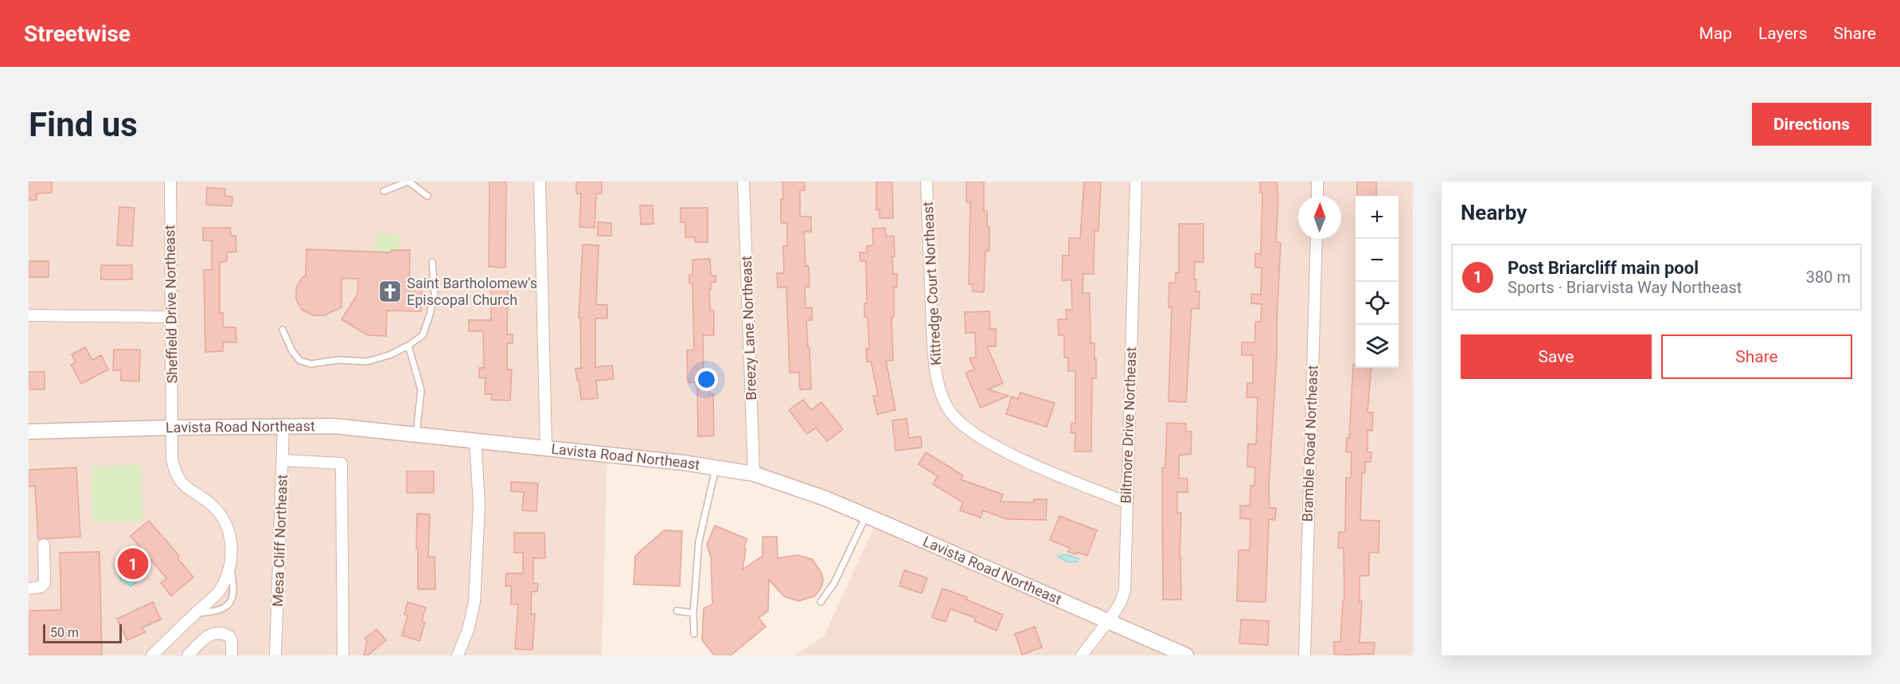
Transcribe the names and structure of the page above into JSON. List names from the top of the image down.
{
  "streets": {
    "main road": ["Lavista Road Northeast"],
    "street": [
      "Kittredge Court Northeast",
      "Sheffield Drive Northeast",
      "Breezy Lane Northeast",
      "Biltmore Drive Northeast",
      "Bramble Road Northeast",
      "Mesa Cliff Northeast"
    ]
  },
  "crossings": [
    ["Kittredge Court Northeast", "Biltmore Drive Northeast"],
    ["Sheffield Drive Northeast", "Lavista Road Northeast"],
    ["Breezy Lane Northeast", "Lavista Road Northeast"],
    ["Biltmore Drive Northeast", "Lavista Road Northeast"],
    ["Lavista Road Northeast", "Mesa Cliff Northeast"]
  ],
  "places": {
    "church": ["Saint Bartholomew's Episcopal Church"]
  },
  "scale_bar": "50 m",
  "north": "top",
  "page": {
    "header": "Streetwise",
    "nav": ["Map", "Layers", "Share"],
    "buttons": [
      "Directions",
      ["Save", "Share"]
    ],
    "title": "Find us",
    "heading": "Nearby",
    "map_buttons": ["+", "−"],
    "list": [
      {
        "mark": "1",
        "name": "Post Briarcliff main pool",
        "note": "Sports · Briarvista Way Northeast",
        "value": "380 m"
      }
    ],
    "pins": "1",
    "scale": "50 m"
  }
}
